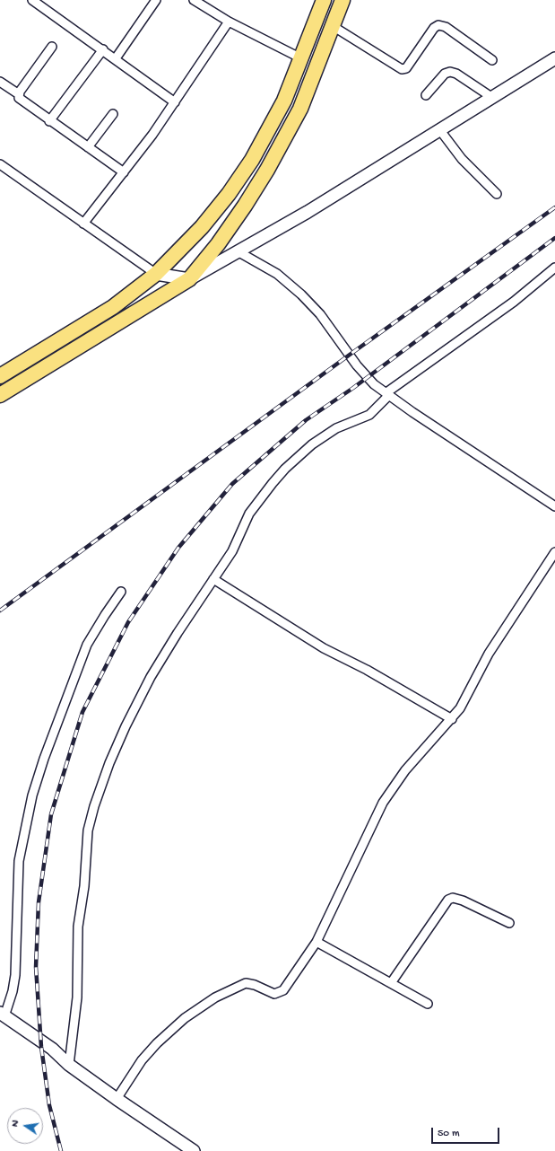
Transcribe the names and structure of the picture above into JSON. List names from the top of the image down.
{
  "scale_bar": "50 m",
  "north": "left"
}
